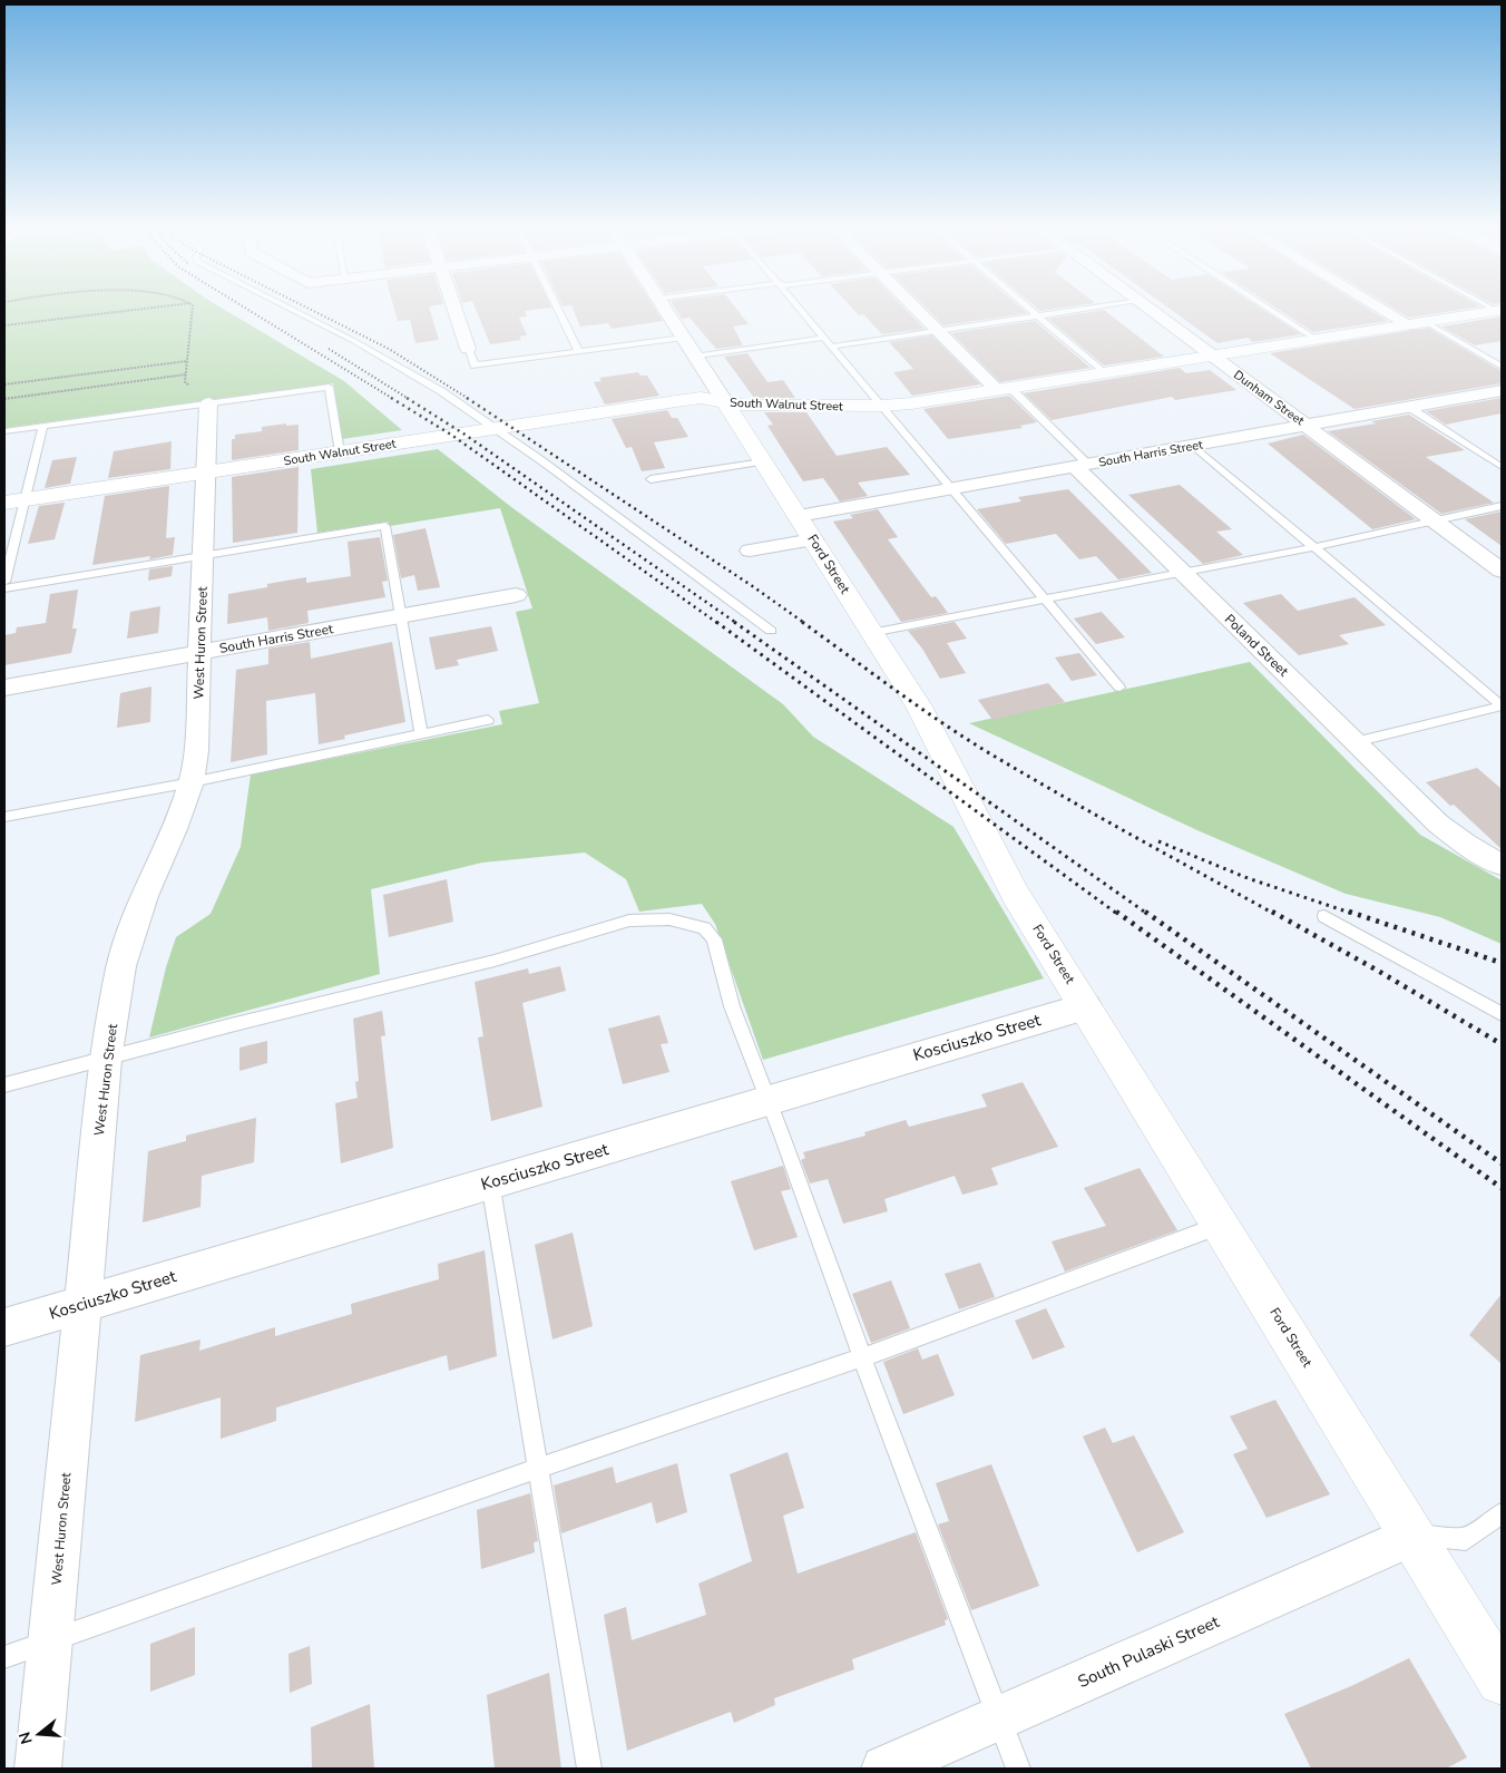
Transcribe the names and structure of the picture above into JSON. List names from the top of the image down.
{
  "streets": {
    "street": [
      "Dunham Street",
      "South Walnut Street",
      "South Harris Street",
      "Ford Street",
      "West Huron Street",
      "Poland Street",
      "Kosciuszko Street",
      "South Pulaski Street"
    ]
  },
  "crossings": [
    ["Dunham Street", "South Walnut Street"],
    ["Dunham Street", "South Harris Street"],
    ["South Walnut Street", "Ford Street"],
    ["South Walnut Street", "West Huron Street"],
    ["South Harris Street", "Ford Street"],
    ["South Harris Street", "West Huron Street"],
    ["South Harris Street", "Poland Street"],
    ["Ford Street", "Kosciuszko Street"],
    ["Ford Street", "South Pulaski Street"],
    ["West Huron Street", "Kosciuszko Street"]
  ],
  "north": "left"
}
